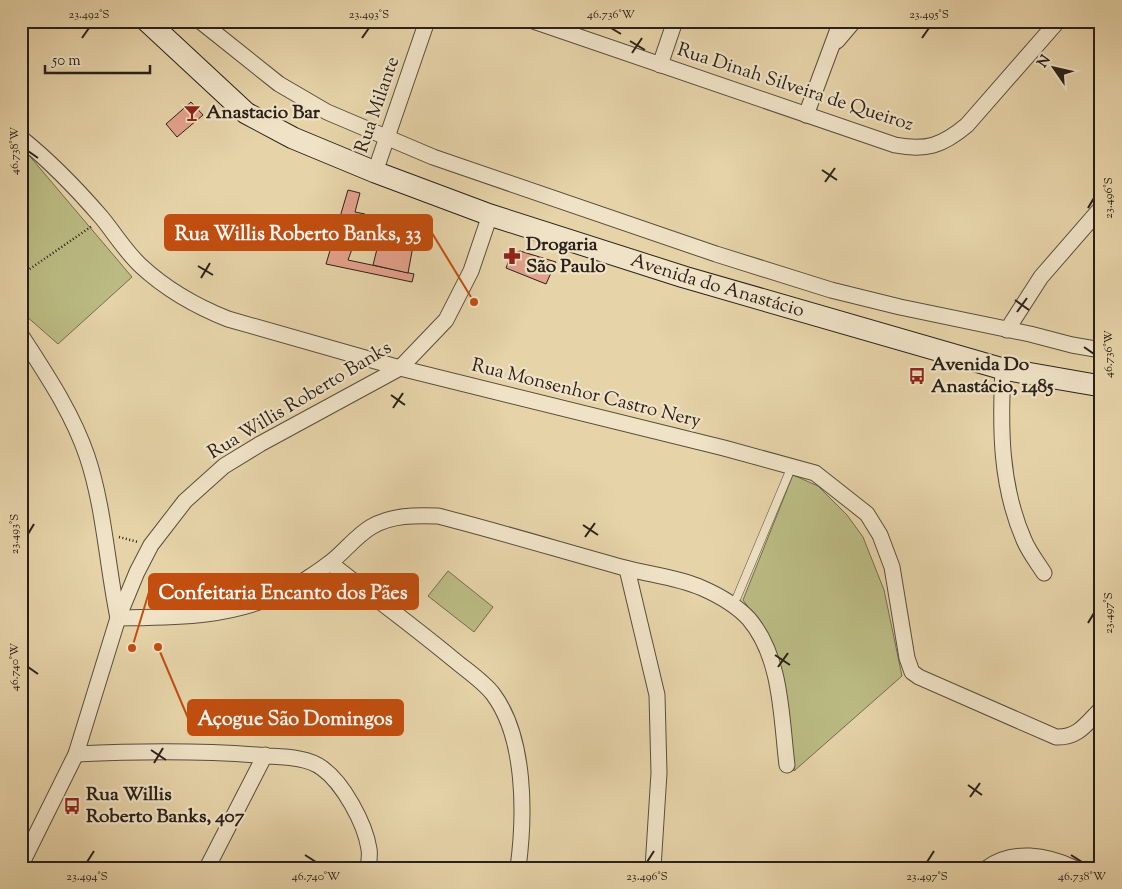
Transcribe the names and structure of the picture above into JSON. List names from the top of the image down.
{
  "streets": {
    "main road": ["Avenida do Anastácio"],
    "street": [
      "Rua Dinah Silveira de Queiroz",
      "Rua Milante",
      "Rua Monsenhor Castro Nery",
      "Rua Willis Roberto Banks"
    ]
  },
  "crossings": [
    ["Rua Milante", "Avenida do Anastácio"],
    ["Avenida do Anastácio", "Rua Willis Roberto Banks"],
    ["Rua Monsenhor Castro Nery", "Rua Willis Roberto Banks"]
  ],
  "places": {
    "bar": ["Anastacio Bar"],
    "pharmacy": ["Drogaria São Paulo"],
    "other": ["Rua Willis Roberto Banks, 33", "Açogue São Domingos", "Confeitaria Encanto dos Pães"],
    "bus stop": ["Avenida Do Anastácio, 1485", "Rua Willis Roberto Banks, 407"]
  },
  "scale_bar": "50 m",
  "north": "top left",
  "coordinates": [
    "23.492°S",
    "23.493°S",
    "46.736°W",
    "23.495°S",
    "46.738°W",
    "23.496°S",
    "23.497°S",
    "46.740°W",
    "23.494°S"
  ]
}
